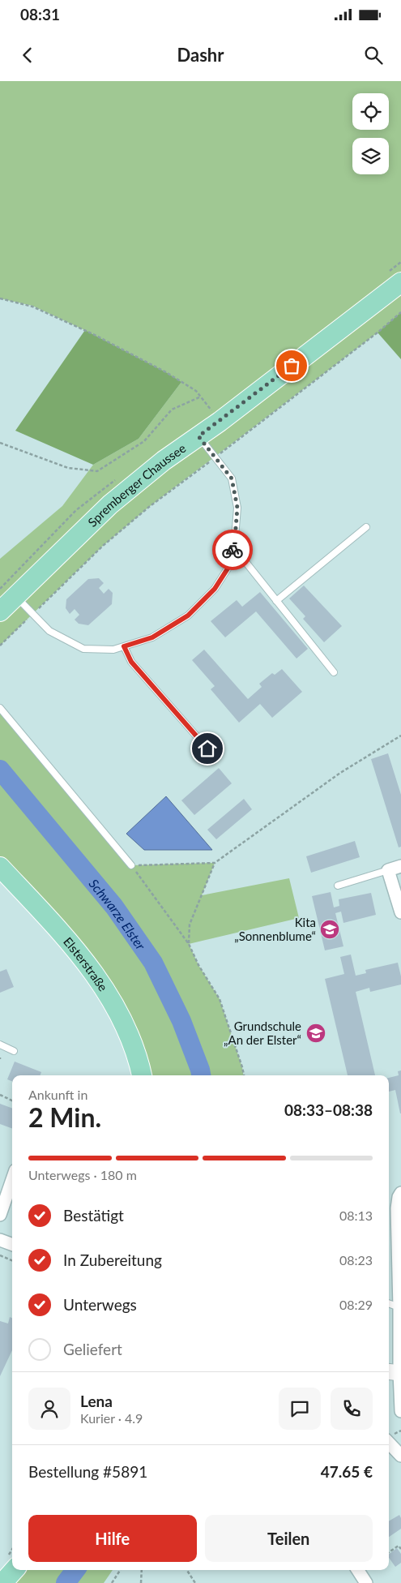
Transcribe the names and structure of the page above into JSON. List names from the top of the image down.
{
  "streets": {
    "main road": ["Spremberger Chaussee", "Elsterstraße"]
  },
  "water": ["Schwarze Elster"],
  "places": {
    "school or university": ["Kita „Sonnenblume“", "Grundschule „An der Elster“"]
  },
  "page": {
    "status": "08:31",
    "header": "Dashr",
    "heading": ["2 Min.", "Ankunft in", "08:33–08:38"],
    "panel": [
      "Lena",
      "Kurier · 4.9",
      "Bestellung #5891",
      "47.65 €"
    ],
    "bar": "Unterwegs · 180 m",
    "list": [
      ["Bestätigt", "08:13"],
      ["In Zubereitung", "08:23"],
      ["Unterwegs", "08:29"],
      "Geliefert"
    ],
    "buttons": ["Hilfe", "Teilen"]
  }
}
